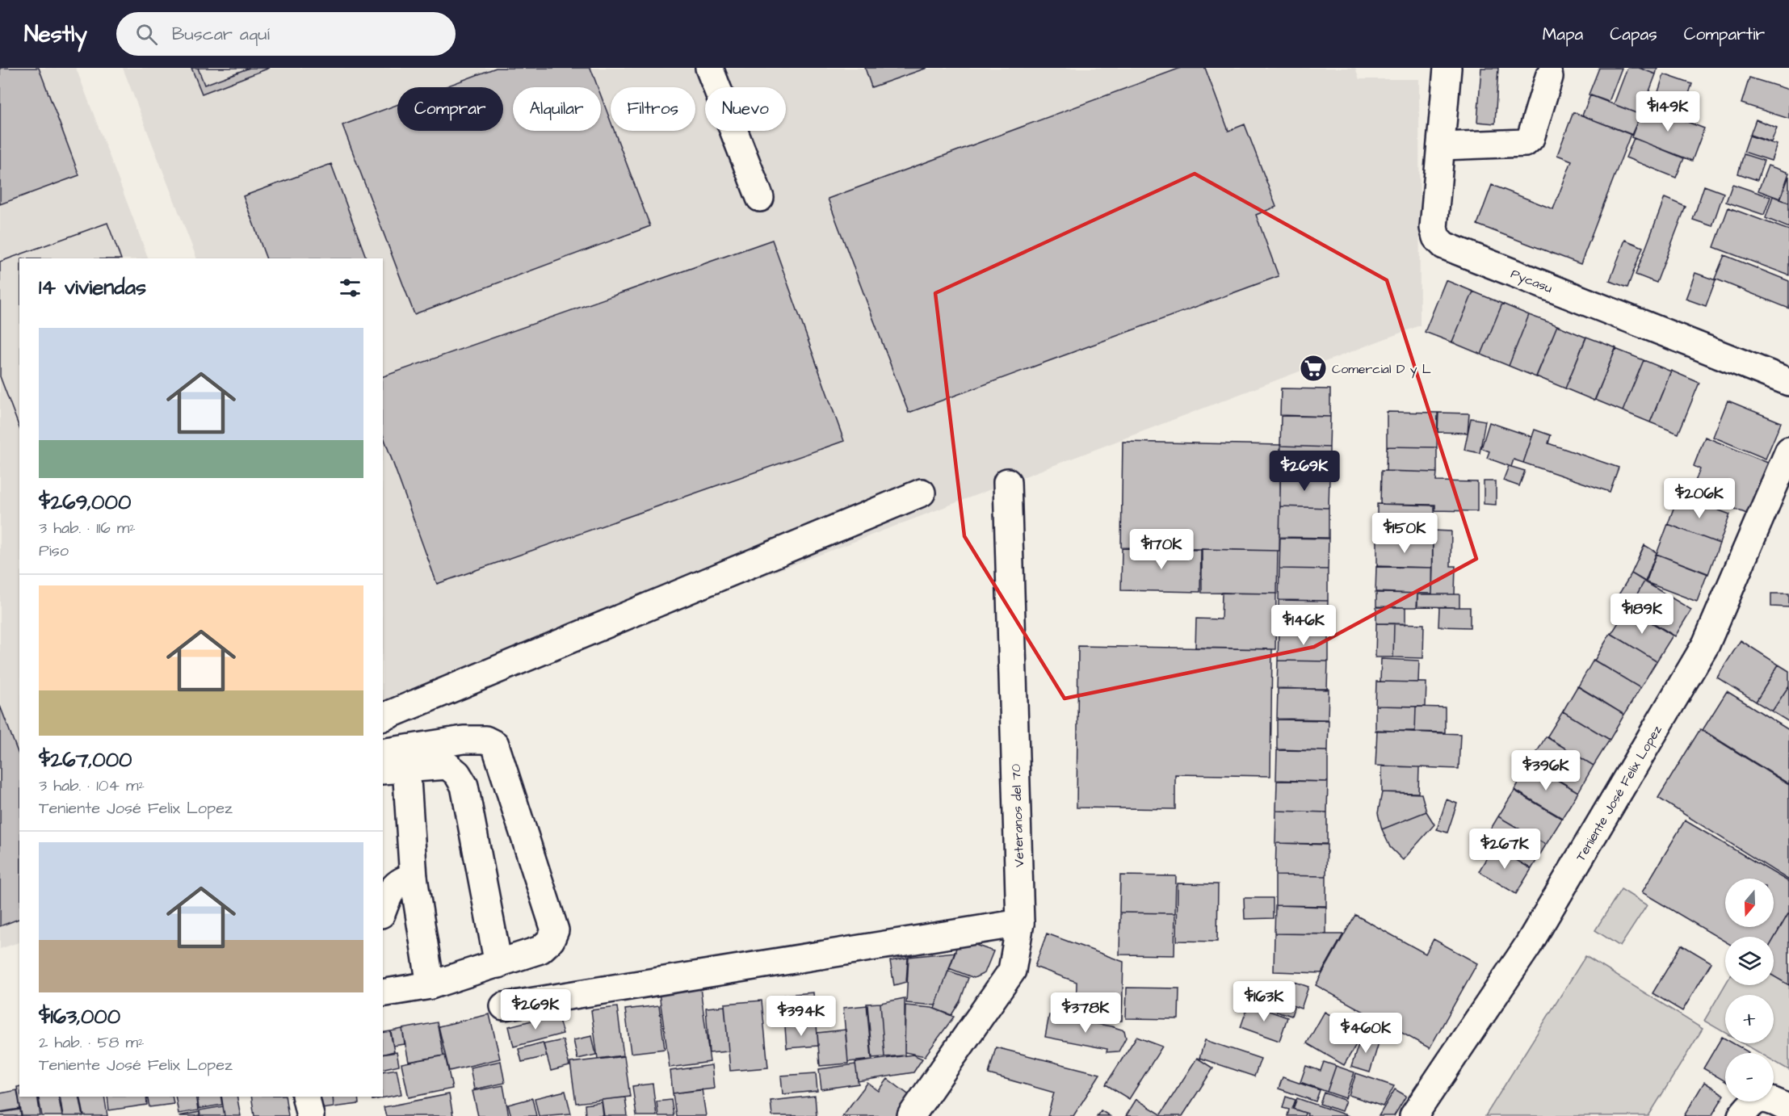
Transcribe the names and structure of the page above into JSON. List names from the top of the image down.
{
  "streets": {
    "street": ["Pycasu", "Teniente José Felix Lopez", "Veteranos del 70"]
  },
  "places": {
    "supermarket": ["Comercial D y L"]
  },
  "north": "bottom",
  "page": {
    "header": "Nestly",
    "search": "Buscar aquí",
    "nav": ["Mapa", "Capas", "Compartir"],
    "chip": [
      "Comprar",
      "Alquilar",
      "Filtros",
      "Nuevo"
    ],
    "price": [
      "$149K",
      "$269K",
      "$206K",
      "$150K",
      "$170K",
      "$189K",
      "$146K",
      "$396K",
      "$267K",
      "$163K",
      "$269K",
      "$378K",
      "$394K",
      "$460K"
    ],
    "heading": "14 viviendas",
    "list": [
      {
        "name": "$269,000",
        "note": "3 hab. · 116 m² · Piso"
      },
      {
        "name": "$267,000",
        "note": "3 hab. · 104 m² · Teniente José Felix Lopez"
      },
      {
        "name": "$163,000",
        "note": "2 hab. · 58 m² · Teniente José Felix Lopez"
      }
    ],
    "map_buttons": ["+", "−"]
  }
}
